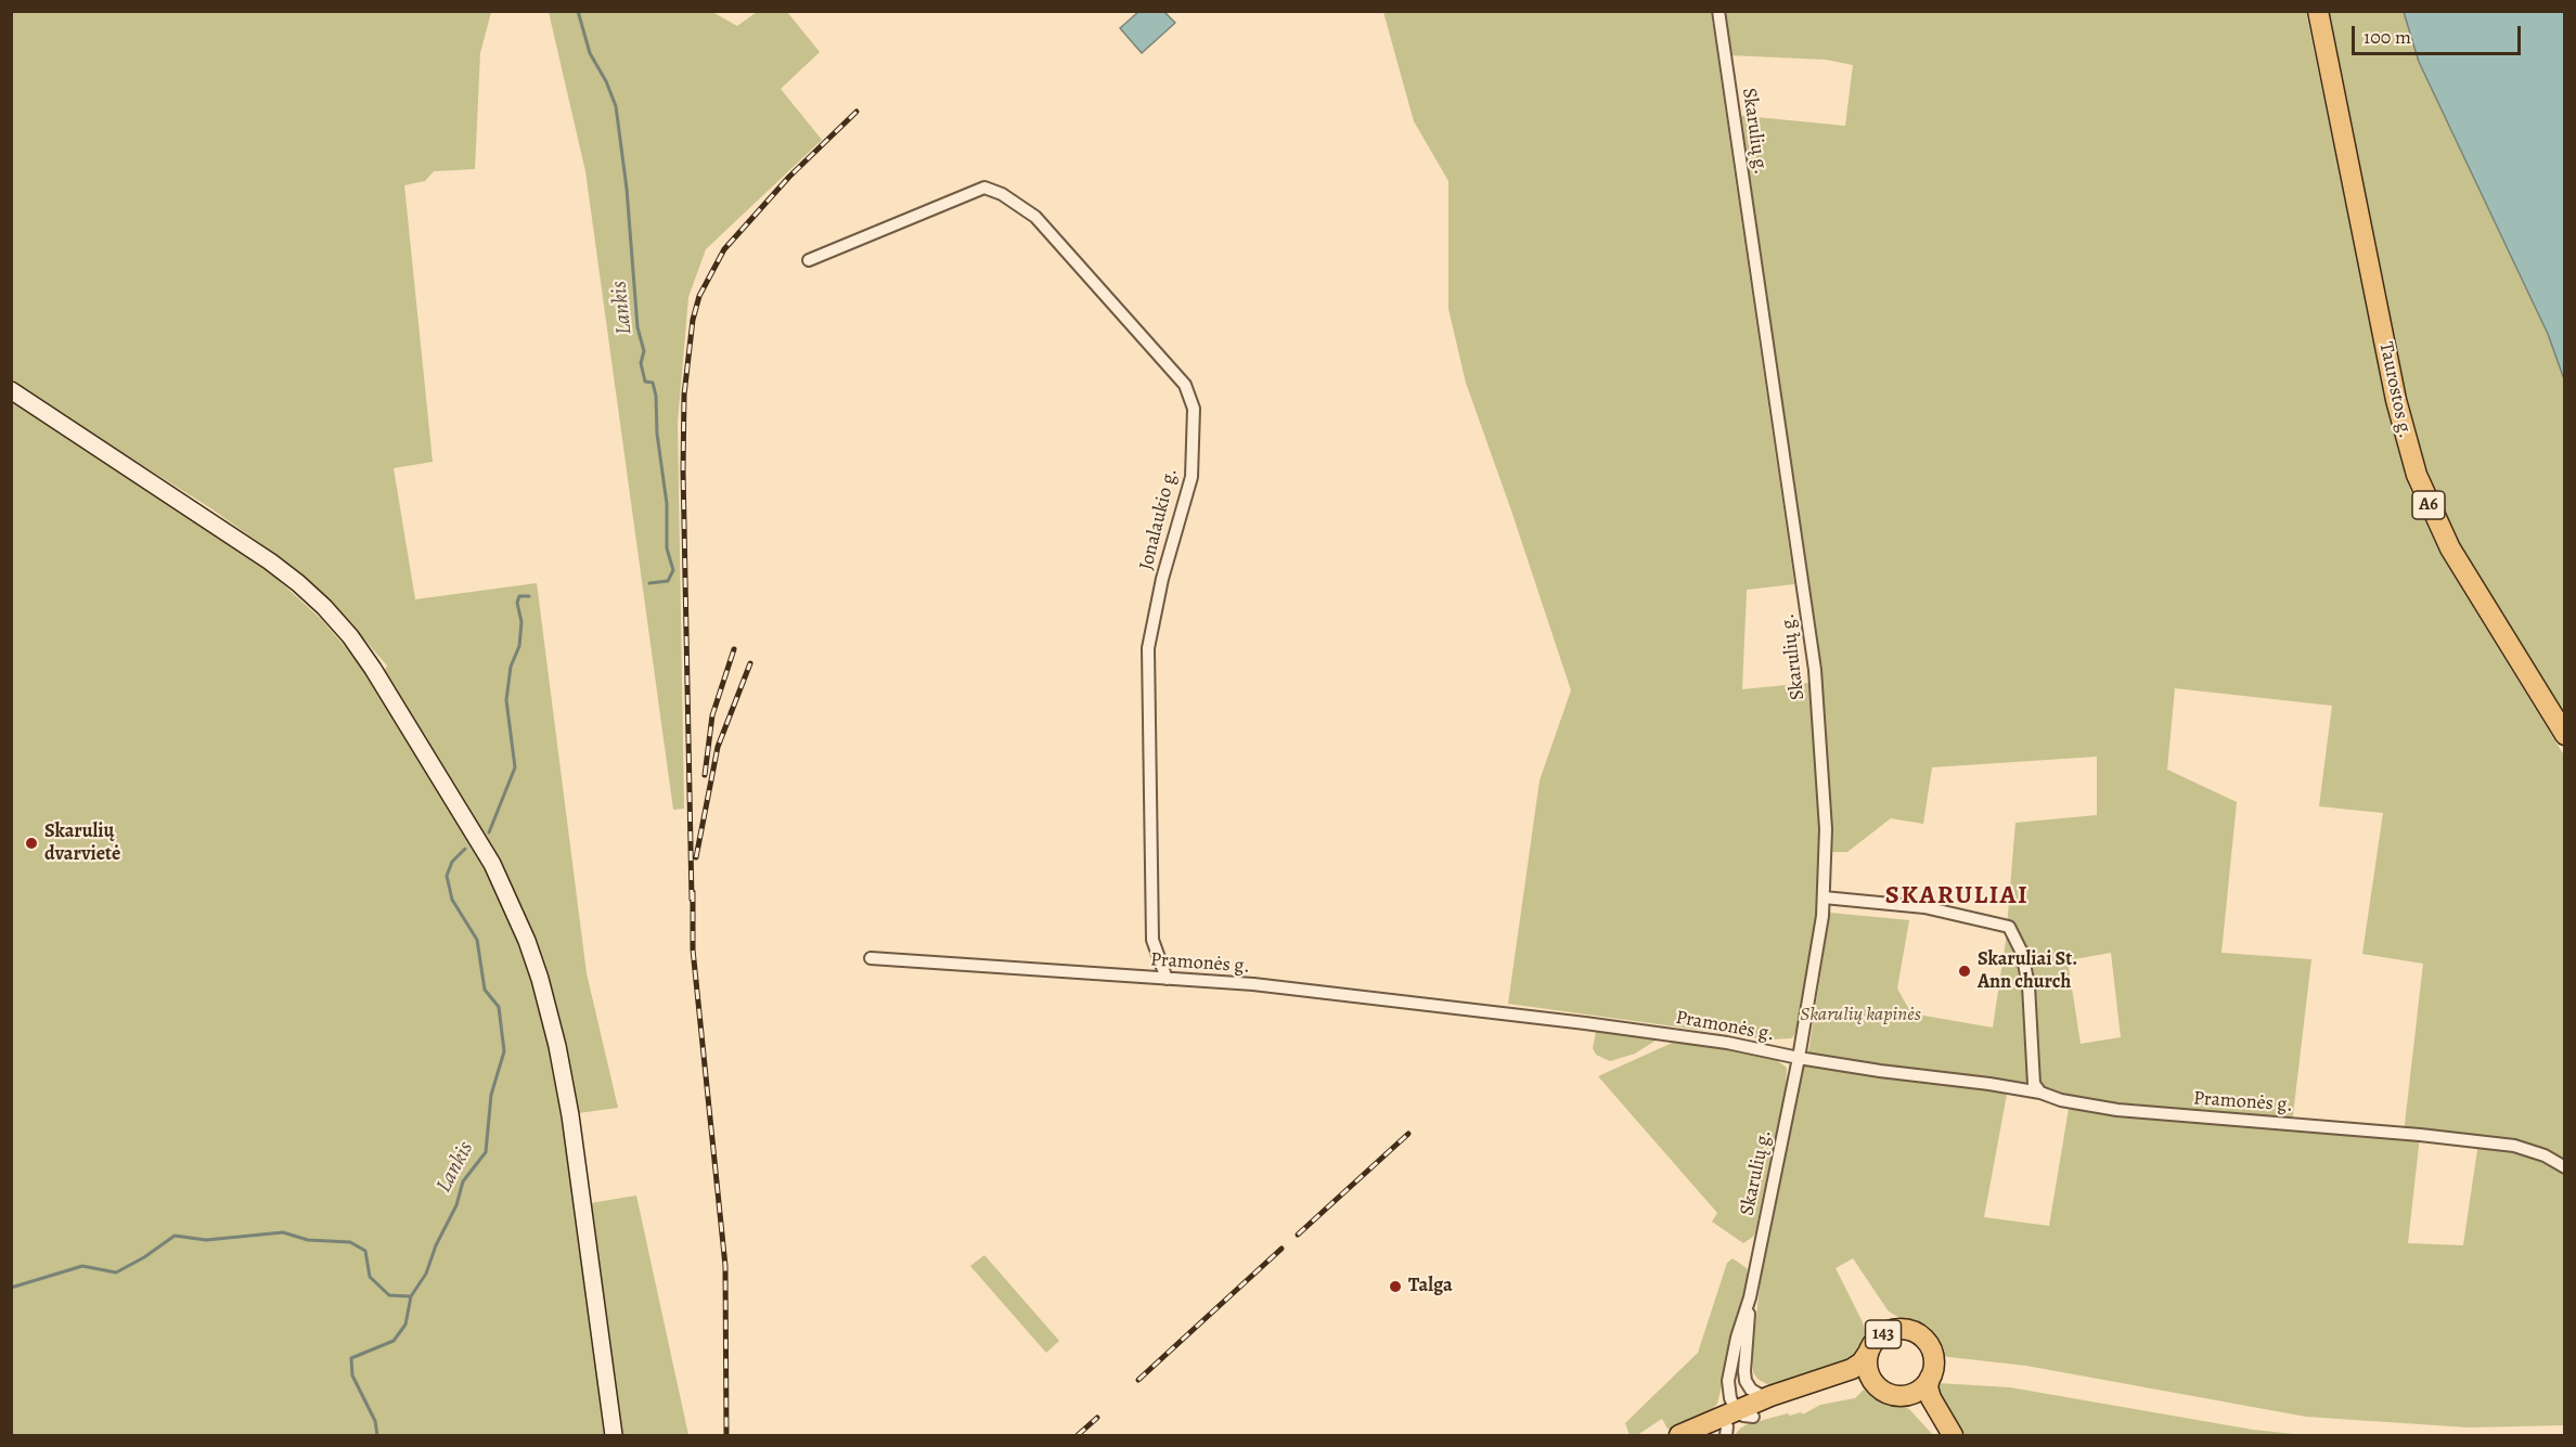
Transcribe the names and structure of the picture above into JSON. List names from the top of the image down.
{
  "streets": {
    "main road": ["Taurostos g.", "A6", "143"],
    "street": ["Skarulių g.", "Jonalaukio g.", "Pramonės g."]
  },
  "crossings": [
    ["Skarulių g.", "Pramonės g."],
    ["Skarulių g.", "143"],
    ["Jonalaukio g.", "Pramonės g."]
  ],
  "districts": ["SKARULIAI"],
  "water": ["Lankis"],
  "parks": ["Skarulių kapinės"],
  "places": ["Skarulių dvarvietė", "Skaruliai St. Ann church", "Talga"],
  "scale_bar": "100 m"
}
